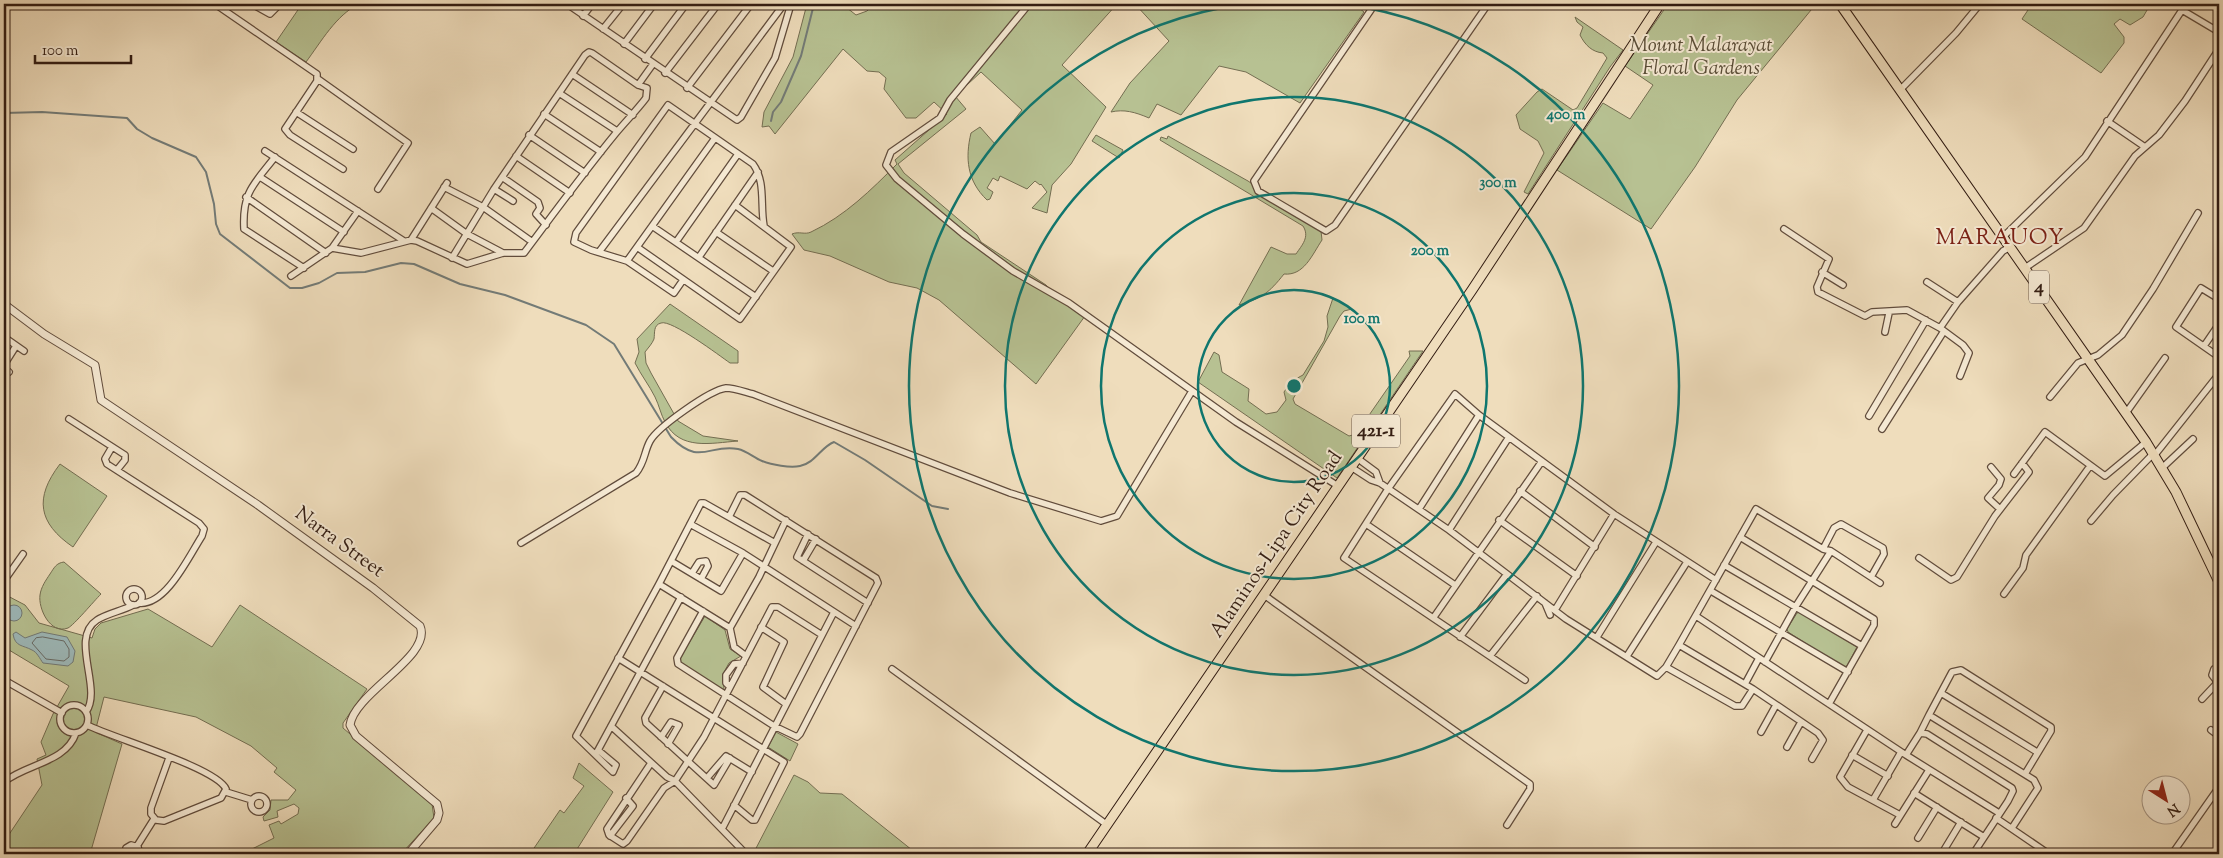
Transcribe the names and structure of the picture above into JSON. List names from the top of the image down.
{
  "streets": {
    "main road": ["4", "421-1", "Alaminos-Lipa City Road"],
    "street": ["Narra Street"]
  },
  "districts": ["MARAUOY"],
  "parks": ["Mount Malarayat Floral Gardens"],
  "scale_bar": "100 m",
  "north": "bottom right",
  "rings": [
    "400 m",
    "300 m",
    "200 m",
    "100 m"
  ]
}
